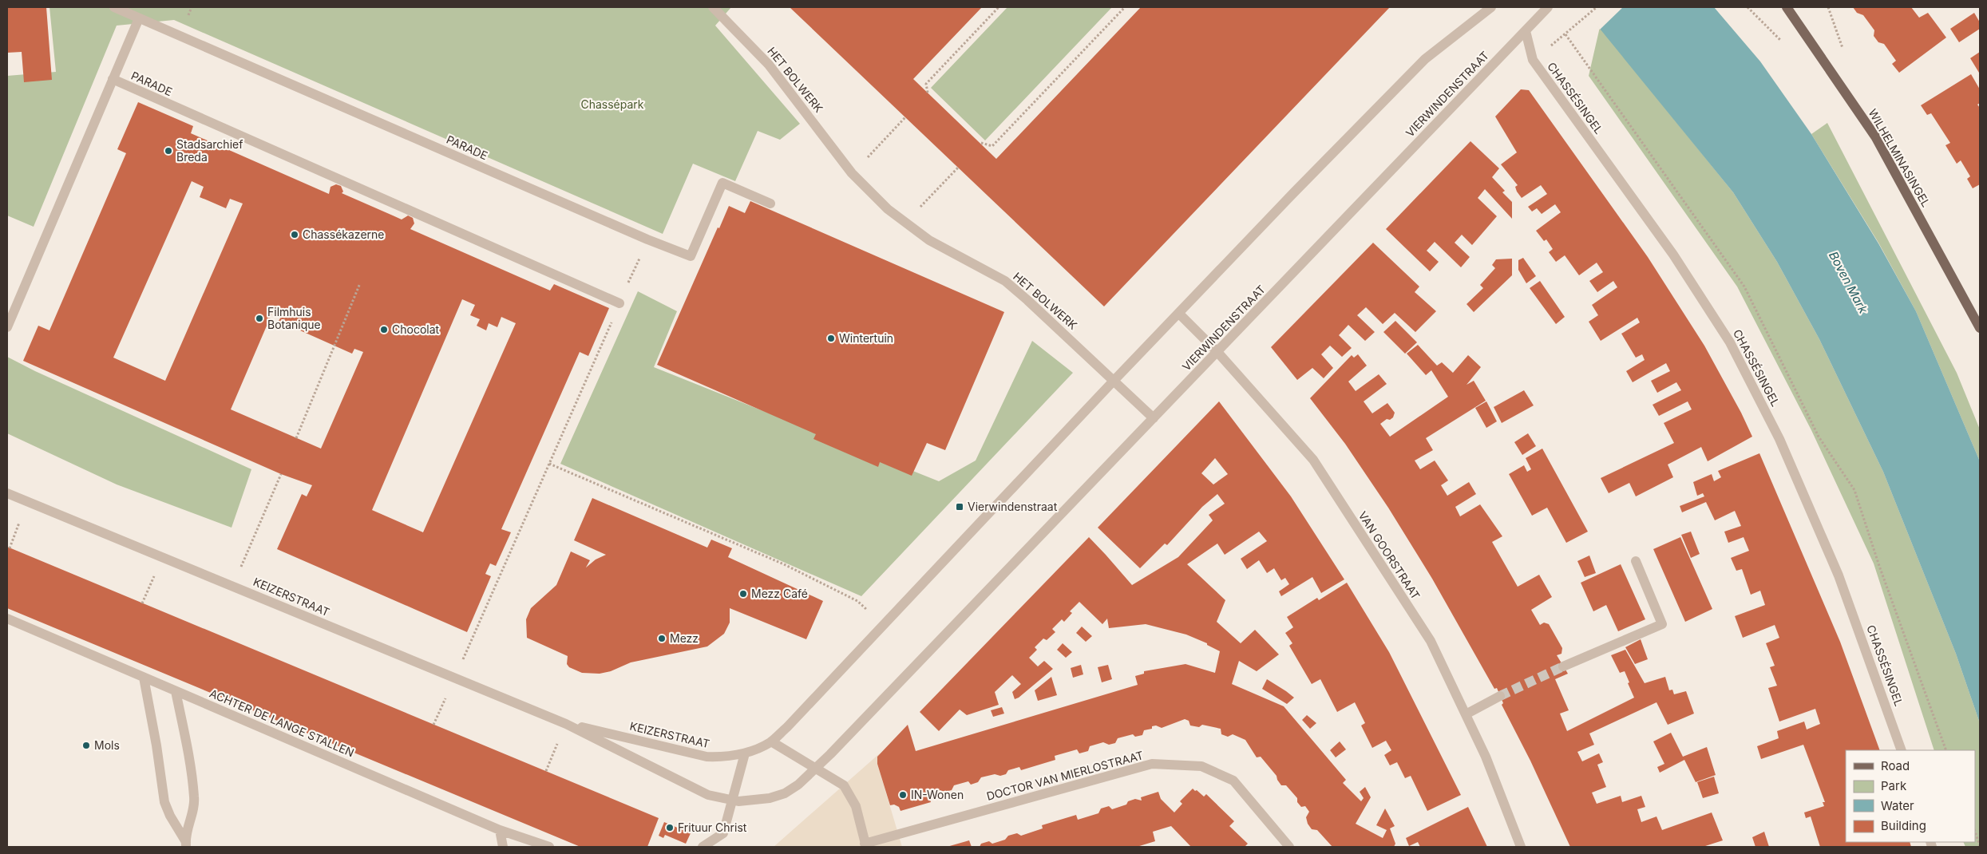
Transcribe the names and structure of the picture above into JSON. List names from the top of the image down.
{
  "streets": {
    "main road": ["WILHELMINASINGEL"],
    "street": [
      "HET BOLWERK",
      "PARADE",
      "VIERWINDENSTRAAT",
      "CHASSÉSINGEL",
      "VAN GOORSTRAAT",
      "KEIZERSTRAAT",
      "ACHTER DE LANGE STALLEN",
      "DOCTOR VAN MIERLOSTRAAT"
    ]
  },
  "crossings": [
    ["HET BOLWERK", "VIERWINDENSTRAAT"],
    ["VIERWINDENSTRAAT", "CHASSÉSINGEL"],
    ["VIERWINDENSTRAAT", "VAN GOORSTRAAT"],
    ["VIERWINDENSTRAAT", "KEIZERSTRAAT"]
  ],
  "water": ["Boven Mark"],
  "parks": ["Chassépark"],
  "places": {
    "other": [
      "Stadsarchief Breda",
      "Chassékazerne",
      "Filmhuis Botanique",
      "Chocolat",
      "Wintertuin",
      "Mezz Café",
      "Mezz",
      "Mols",
      "IN-Wonen",
      "Frituur Christ"
    ],
    "transit": ["Vierwindenstraat"]
  },
  "legend": [
    "Road",
    "Park",
    "Water",
    "Building"
  ]
}
